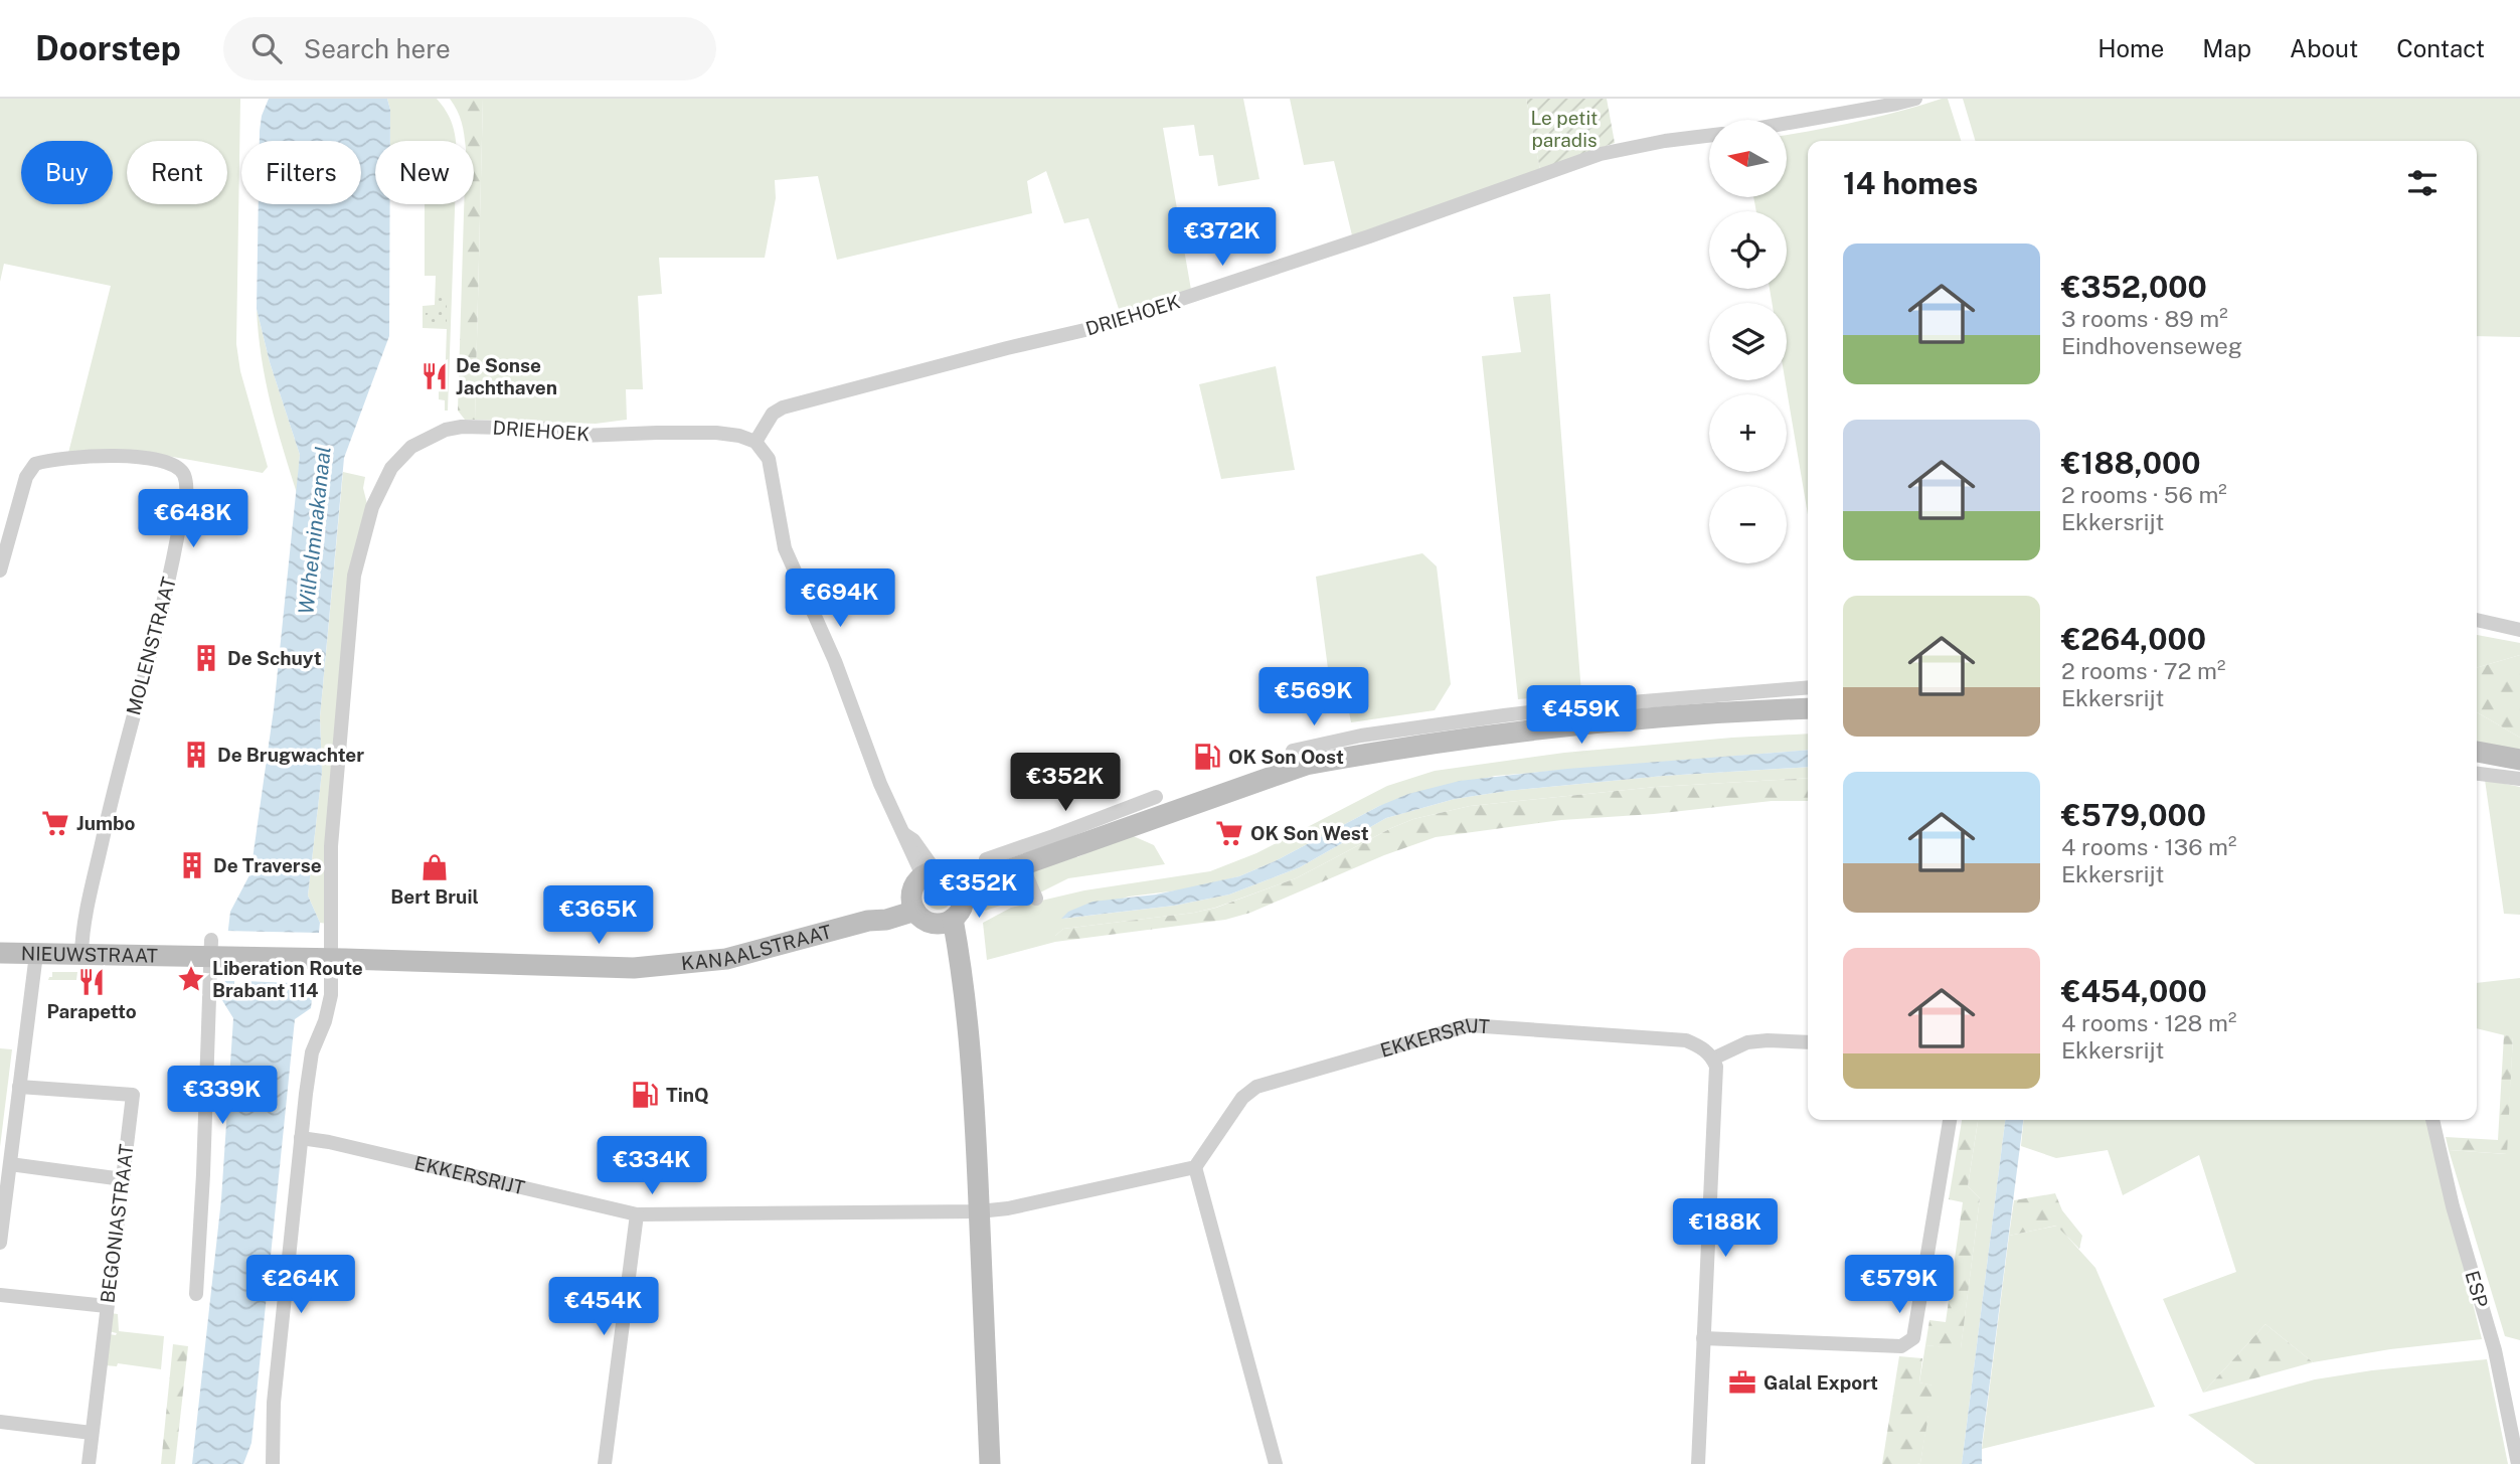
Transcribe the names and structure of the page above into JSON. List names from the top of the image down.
{
  "streets": {
    "main road": ["KANAALSTRAAT", "NIEUWSTRAAT"],
    "street": [
      "DRIEHOEK",
      "MOLENSTRAAT",
      "EKKERSRIJT",
      "BEGONIASTRAAT",
      "ESP"
    ]
  },
  "crossings": [
    ["DRIEHOEK", "KANAALSTRAAT"],
    ["MOLENSTRAAT", "NIEUWSTRAAT"],
    ["KANAALSTRAAT", "NIEUWSTRAAT"]
  ],
  "water": ["Wilhelminakanaal"],
  "parks": ["Le petit paradis"],
  "places": {
    "restaurant": ["De Sonse Jachthaven", "Parapetto"],
    "building": ["De Schuyt", "De Brugwachter", "De Traverse"],
    "fuel station": ["OK Son Oost", "TinQ"],
    "supermarket": ["Jumbo", "OK Son West"],
    "shop": ["Bert Bruil"],
    "place": ["Liberation Route Brabant 114"],
    "office": ["Galal Export"]
  },
  "north": "left",
  "page": {
    "header": "Doorstep",
    "search": "Search here",
    "nav": [
      "Home",
      "Map",
      "About",
      "Contact"
    ],
    "map_buttons": ["+", "−"],
    "chip": [
      "Buy",
      "Rent",
      "Filters",
      "New"
    ],
    "heading": "14 homes",
    "price": [
      "€372K",
      "€648K",
      "€694K",
      "€569K",
      "€459K",
      "€352K",
      "€352K",
      "€365K",
      "€339K",
      "€334K",
      "€188K",
      "€264K",
      "€579K",
      "€454K"
    ],
    "list": [
      {
        "name": "€352,000",
        "note": "3 rooms · 89 m² · Eindhovenseweg"
      },
      {
        "name": "€188,000",
        "note": "2 rooms · 56 m² · Ekkersrijt"
      },
      {
        "name": "€264,000",
        "note": "2 rooms · 72 m² · Ekkersrijt"
      },
      {
        "name": "€579,000",
        "note": "4 rooms · 136 m² · Ekkersrijt"
      },
      {
        "name": "€454,000",
        "note": "4 rooms · 128 m² · Ekkersrijt"
      }
    ]
  }
}
